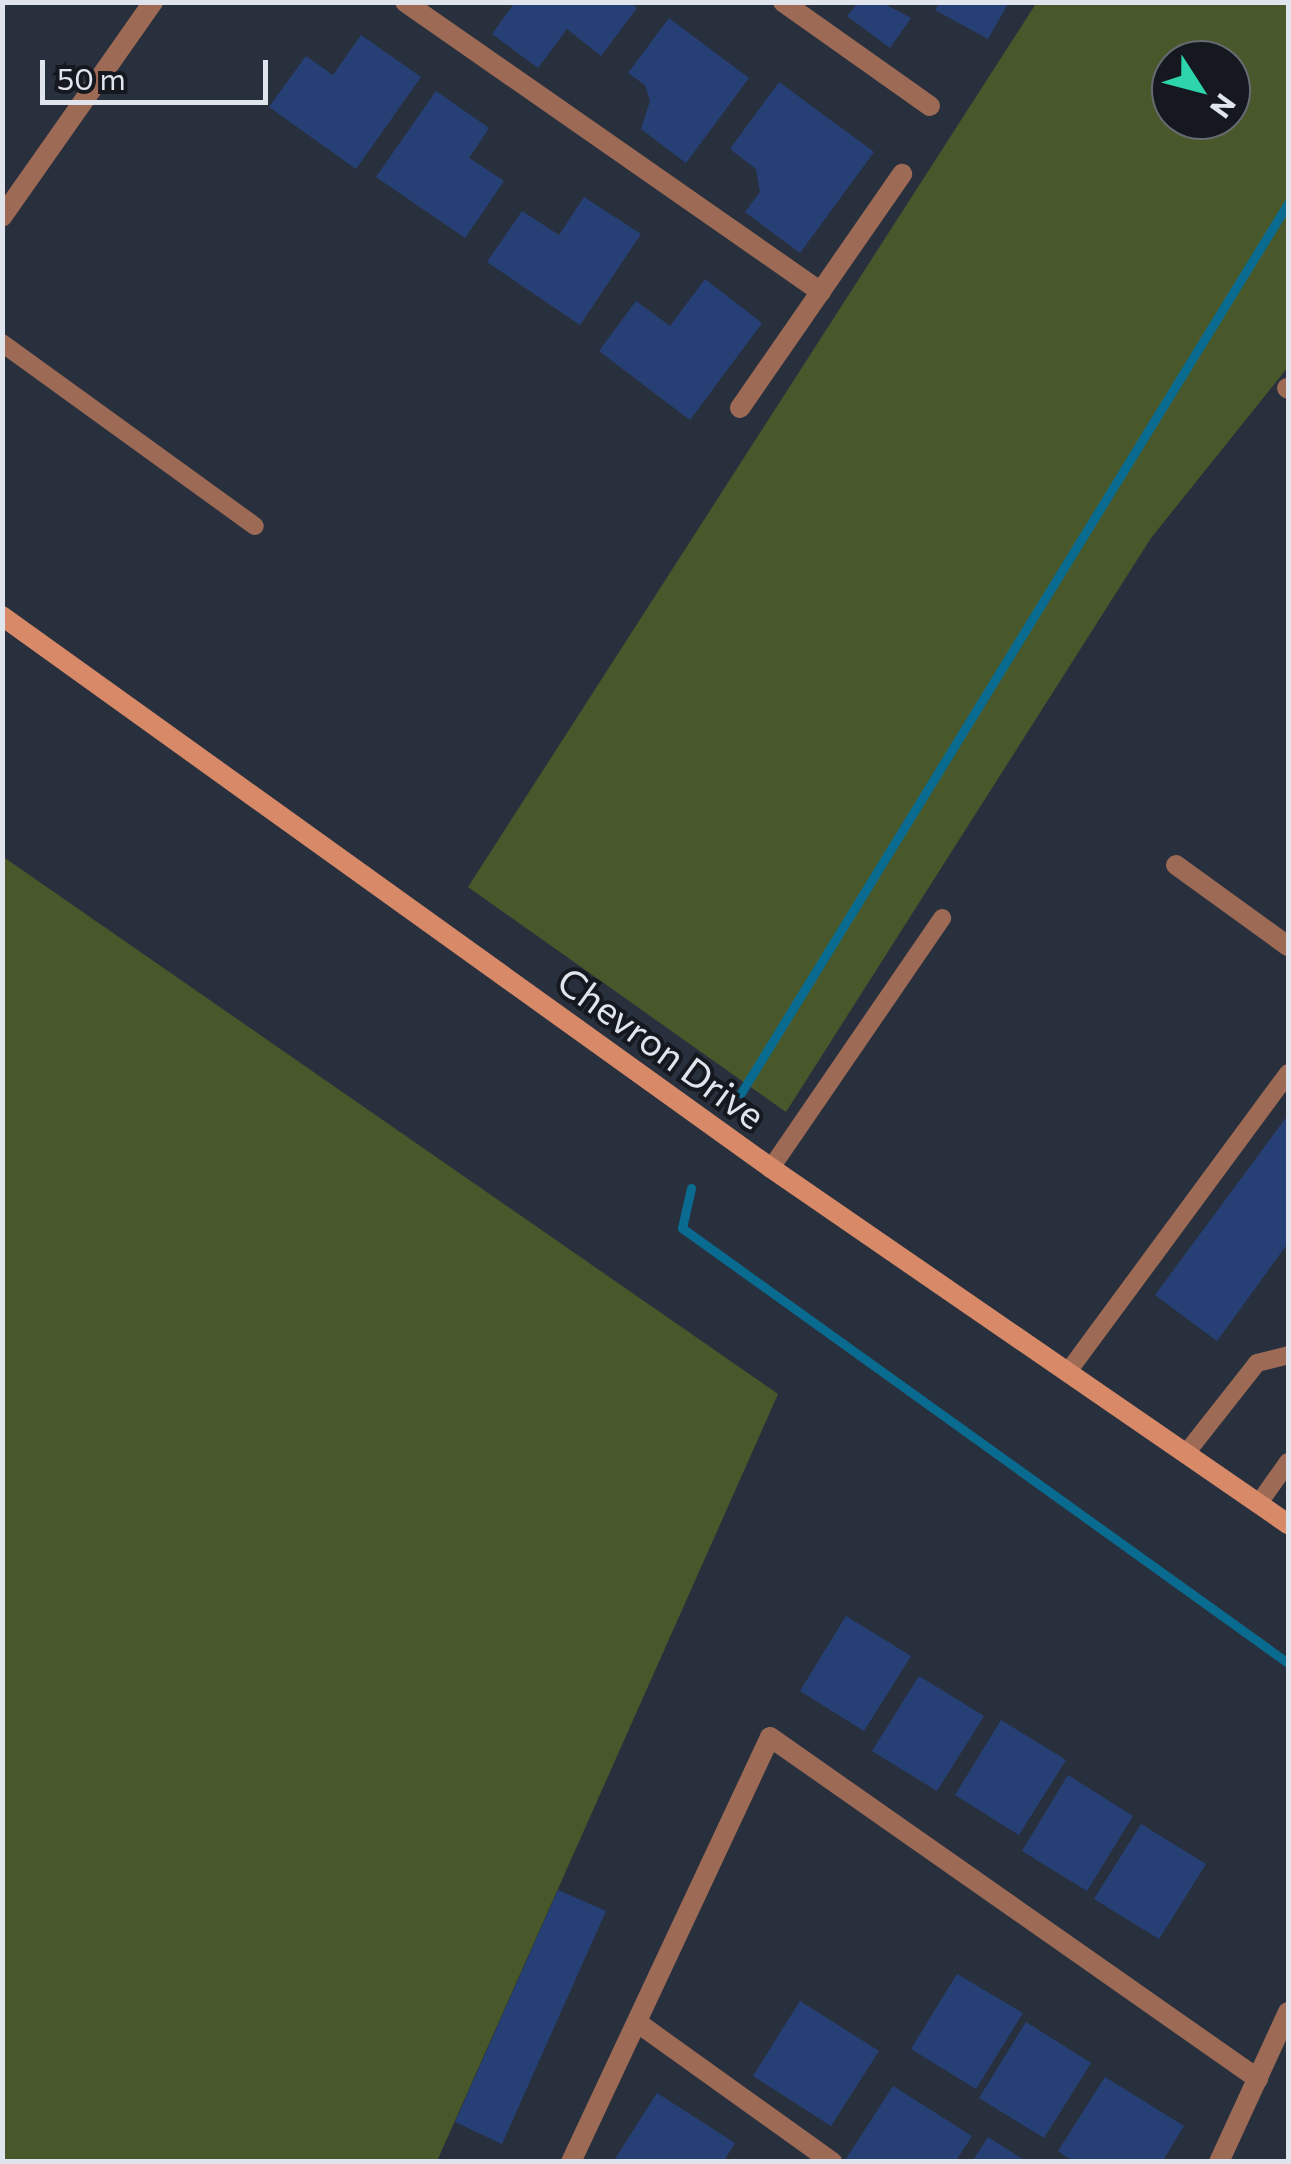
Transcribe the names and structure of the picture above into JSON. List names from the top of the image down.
{
  "streets": {
    "main road": ["Chevron Drive"]
  },
  "scale_bar": "50 m",
  "north": "bottom right"
}
